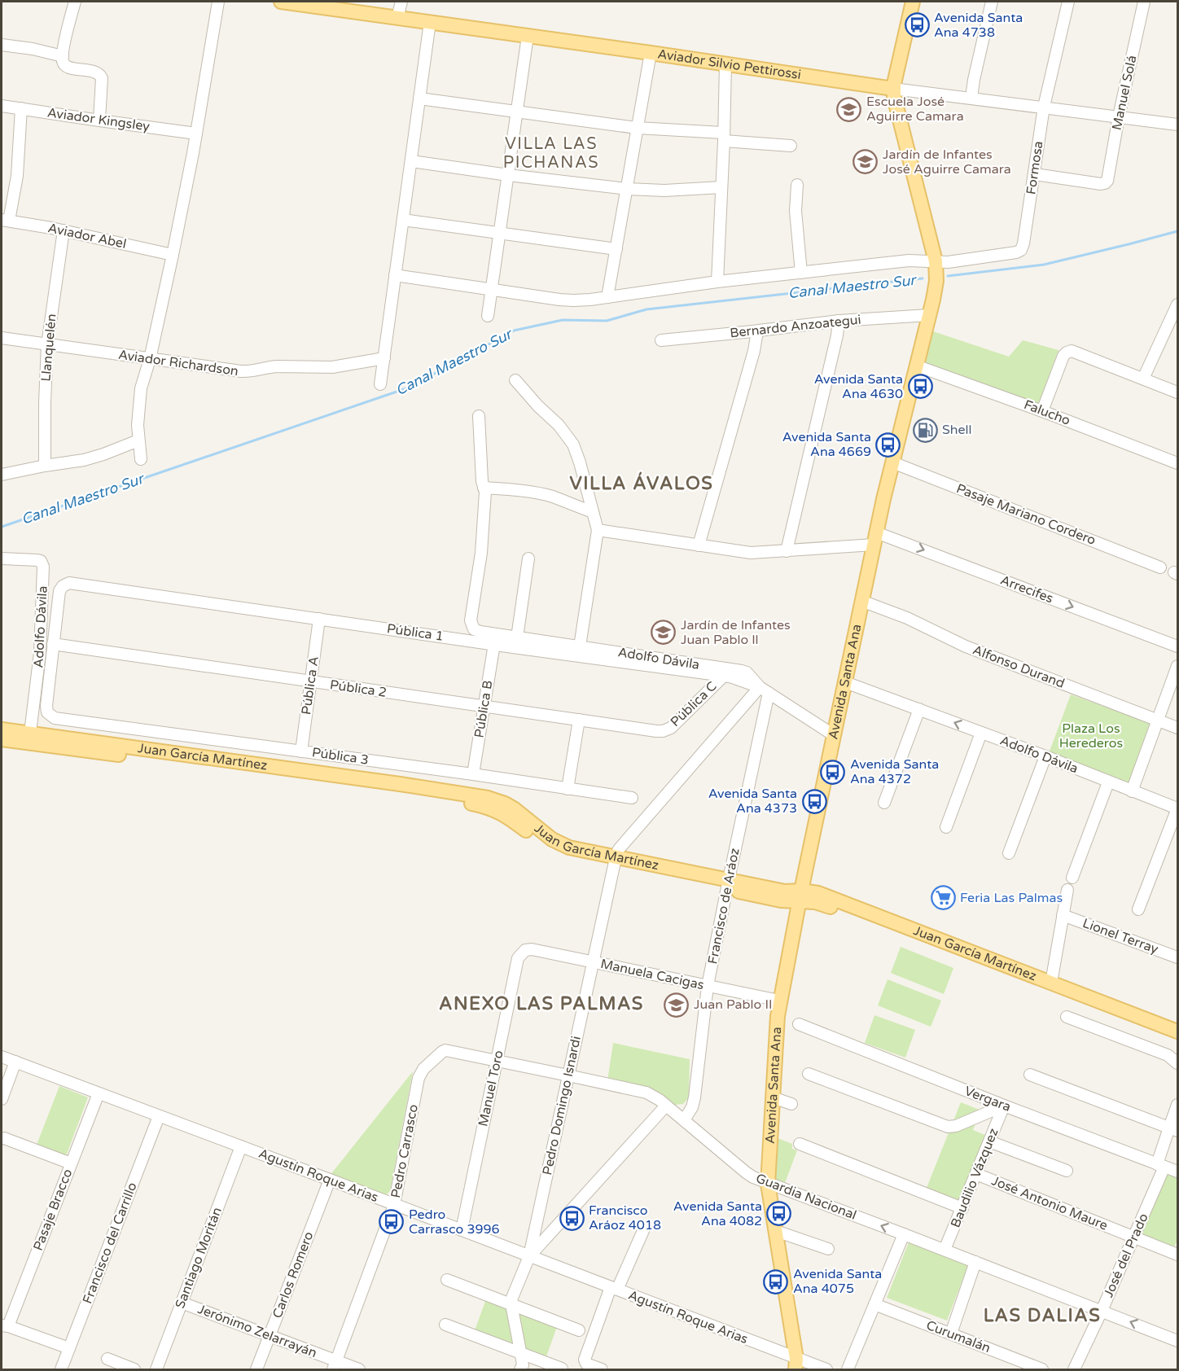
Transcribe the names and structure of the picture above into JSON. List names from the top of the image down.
{
  "streets": {
    "main road": ["Aviador Silvio Pettirossi", "Avenida Santa Ana", "Juan García Martínez"],
    "street": [
      "Manuel Solá",
      "Aviador Kingsley",
      "Formosa",
      "Aviador Abel",
      "Bernardo Anzoategui",
      "Llanquelén",
      "Aviador Richardson",
      "Falucho",
      "Pasaje Mariano Cordero",
      "Arrecifes",
      "Adolfo Dávila",
      "Pública 1",
      "Alfonso Durand",
      "Pública A",
      "Pública 2",
      "Pública C",
      "Pública B",
      "Pública 3",
      "Francisco de Aráoz",
      "Lionel Terray",
      "Manuela Cacigas",
      "Manuel Toro",
      "Vergara",
      "Pedro Domingo Isnardi",
      "Pedro Carrasco",
      "Agustín Roque Arias",
      "Baudilio Vázquez",
      "Guardia Nacional",
      "José Antonio Maure",
      "Pasaje Bracco",
      "Francisco del Carrillo",
      "José del Prado",
      "Santiago Moritán",
      "Carlos Romero",
      "Jerónimo Zelarrayán",
      "Curumalán"
    ]
  },
  "crossings": [
    ["Aviador Silvio Pettirossi", "Manuel Solá"],
    ["Aviador Silvio Pettirossi", "Formosa"],
    ["Aviador Silvio Pettirossi", "Avenida Santa Ana"],
    ["Manuel Solá", "Formosa"],
    ["Formosa", "Avenida Santa Ana"],
    ["Aviador Abel", "Llanquelén"],
    ["Bernardo Anzoategui", "Avenida Santa Ana"],
    ["Llanquelén", "Aviador Richardson"],
    ["Falucho", "Avenida Santa Ana"],
    ["Pasaje Mariano Cordero", "Avenida Santa Ana"],
    ["Arrecifes", "Avenida Santa Ana"],
    ["Adolfo Dávila", "Pública 1"],
    ["Adolfo Dávila", "Avenida Santa Ana"],
    ["Adolfo Dávila", "Juan García Martínez"],
    ["Adolfo Dávila", "Francisco de Aráoz"],
    ["Adolfo Dávila", "Pedro Domingo Isnardi"],
    ["Pública 1", "Pública A"],
    ["Pública 1", "Pública 2"],
    ["Pública 1", "Pública C"],
    ["Pública 1", "Pública B"],
    ["Pública 1", "Pública 3"],
    ["Pública 1", "Francisco de Aráoz"],
    ["Pública 1", "Pedro Domingo Isnardi"],
    ["Alfonso Durand", "Avenida Santa Ana"],
    ["Avenida Santa Ana", "Juan García Martínez"],
    ["Avenida Santa Ana", "Manuela Cacigas"],
    ["Avenida Santa Ana", "Agustín Roque Arias"],
    ["Avenida Santa Ana", "Guardia Nacional"],
    ["Pública A", "Pública 2"],
    ["Pública A", "Pública 3"],
    ["Pública 2", "Pública C"],
    ["Pública 2", "Pública B"],
    ["Pública 2", "Pública 3"],
    ["Pública B", "Pública 3"],
    ["Juan García Martínez", "Francisco de Aráoz"],
    ["Juan García Martínez", "Pedro Domingo Isnardi"],
    ["Francisco de Aráoz", "Manuela Cacigas"],
    ["Francisco de Aráoz", "Pedro Domingo Isnardi"],
    ["Francisco de Aráoz", "Guardia Nacional"],
    ["Manuela Cacigas", "Manuel Toro"],
    ["Manuela Cacigas", "Pedro Domingo Isnardi"],
    ["Manuel Toro", "Agustín Roque Arias"],
    ["Manuel Toro", "Guardia Nacional"],
    ["Vergara", "Baudilio Vázquez"],
    ["Vergara", "José del Prado"],
    ["Pedro Domingo Isnardi", "Agustín Roque Arias"],
    ["Pedro Domingo Isnardi", "Guardia Nacional"],
    ["Pedro Carrasco", "Agustín Roque Arias"],
    ["Pedro Carrasco", "Guardia Nacional"],
    ["Pedro Carrasco", "Jerónimo Zelarrayán"],
    ["Agustín Roque Arias", "Pasaje Bracco"],
    ["Agustín Roque Arias", "Francisco del Carrillo"],
    ["Agustín Roque Arias", "Santiago Moritán"],
    ["Agustín Roque Arias", "Carlos Romero"],
    ["Baudilio Vázquez", "Guardia Nacional"],
    ["Baudilio Vázquez", "José Antonio Maure"],
    ["Guardia Nacional", "José del Prado"],
    ["José Antonio Maure", "José del Prado"],
    ["Santiago Moritán", "Jerónimo Zelarrayán"],
    ["Carlos Romero", "Jerónimo Zelarrayán"]
  ],
  "one_way": ["Arrecifes"],
  "districts": [
    "VILLA LAS PICHANAS",
    "VILLA ÁVALOS",
    "ANEXO LAS PALMAS",
    "LAS DALIAS"
  ],
  "water": ["Canal Maestro Sur"],
  "parks": ["Plaza Los Herederos"],
  "places": {
    "bus stop": [
      "Avenida Santa Ana 4738",
      "Avenida Santa Ana 4630",
      "Avenida Santa Ana 4669",
      "Avenida Santa Ana 4372",
      "Avenida Santa Ana 4373",
      "Avenida Santa Ana 4082",
      "Francisco Aráoz 4018",
      "Pedro Carrasco 3996",
      "Avenida Santa Ana 4075"
    ],
    "school or university": [
      "Escuela José Aguirre Camara",
      "Jardín de Infantes José Aguirre Camara",
      "Jardín de Infantes Juan Pablo ll",
      "Juan Pablo II"
    ],
    "fuel station": ["Shell"],
    "supermarket": ["Feria Las Palmas"]
  }
}
